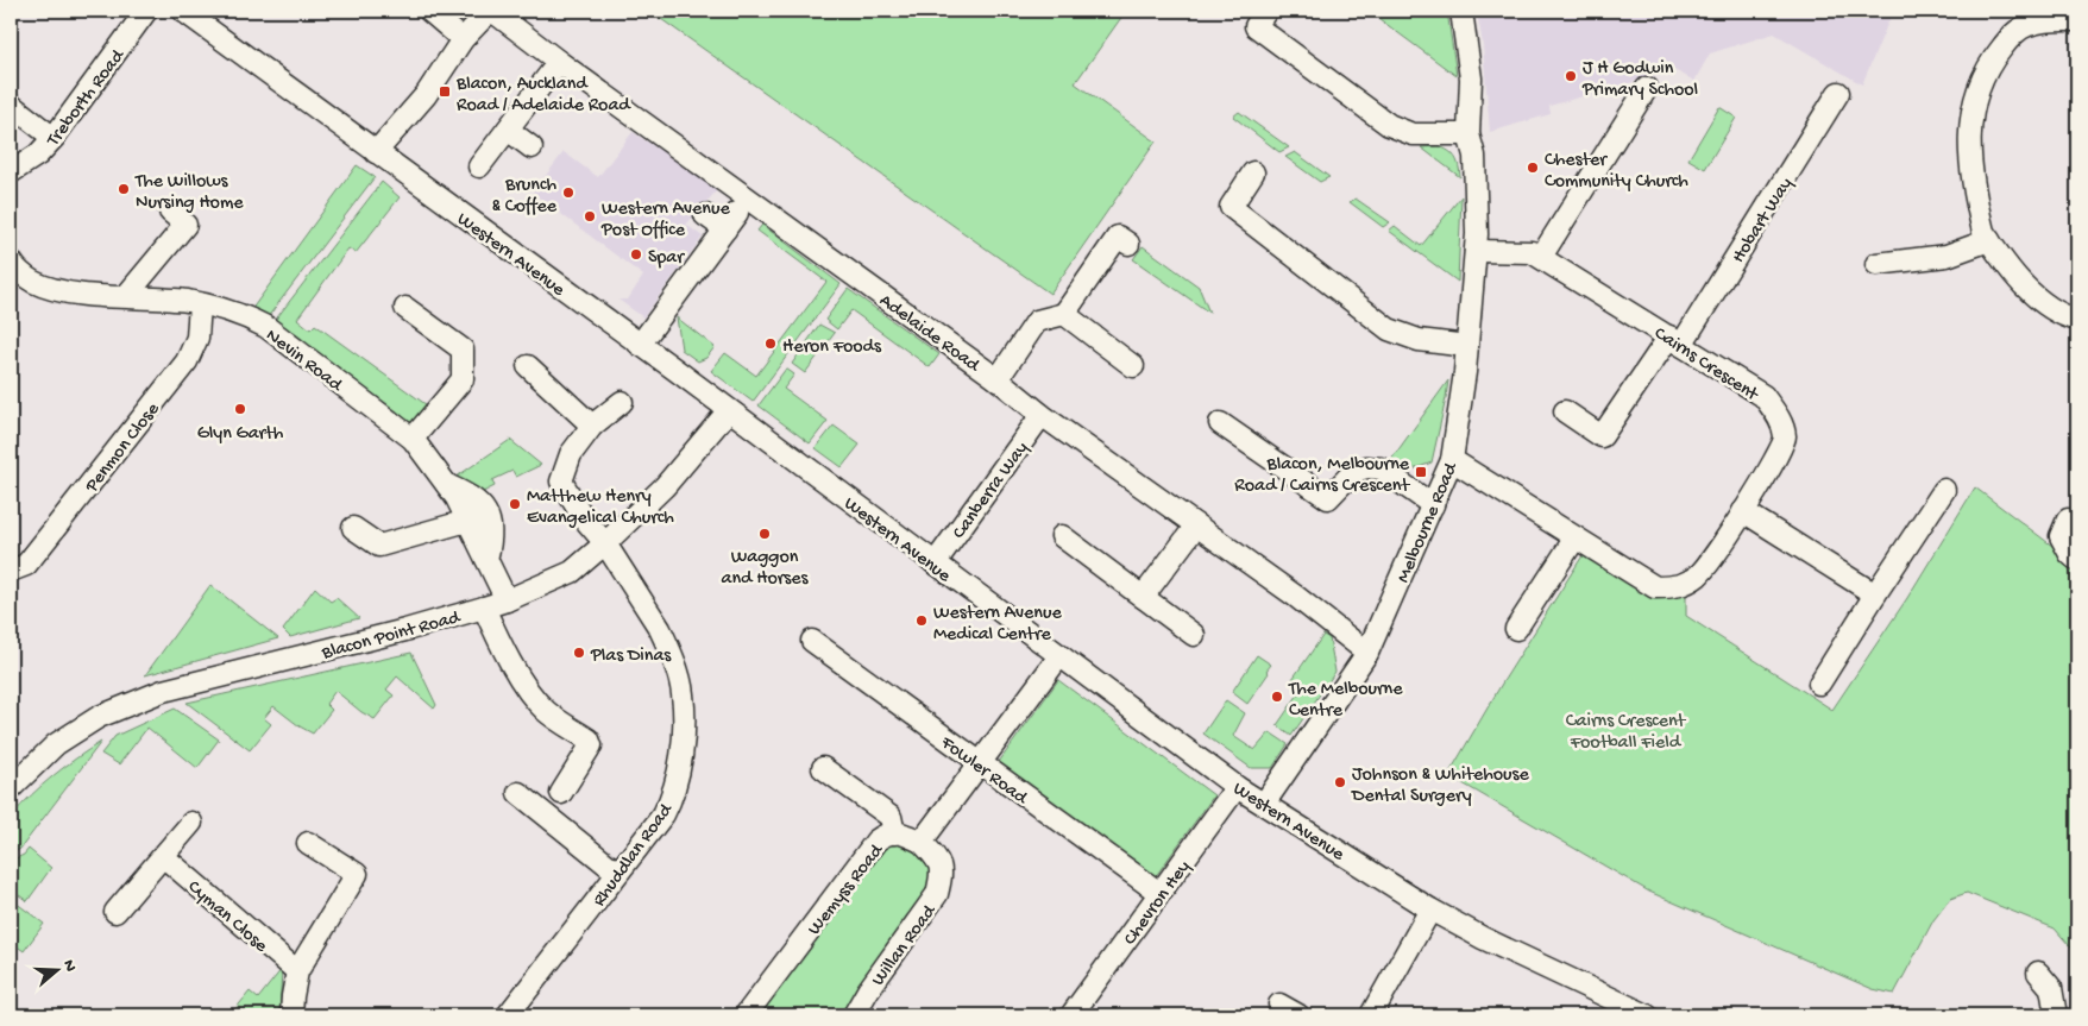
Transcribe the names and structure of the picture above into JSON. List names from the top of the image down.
{
  "streets": {
    "street": [
      "Treborth Road",
      "Hobart Way",
      "Western Avenue",
      "Adelaide Road",
      "Nevin Road",
      "Cairns Crescent",
      "Penmon Close",
      "Canberra Way",
      "Melbourne Road",
      "Blacon Point Road",
      "Fowler Road",
      "Rhuddlan Road",
      "Wemyss Road",
      "Chevron Hey",
      "Cyman Close",
      "Willan Road"
    ]
  },
  "crossings": [
    ["Hobart Way", "Cairns Crescent"],
    ["Western Avenue", "Canberra Way"],
    ["Western Avenue", "Melbourne Road"],
    ["Western Avenue", "Blacon Point Road"],
    ["Western Avenue", "Chevron Hey"],
    ["Adelaide Road", "Canberra Way"],
    ["Adelaide Road", "Melbourne Road"],
    ["Nevin Road", "Penmon Close"],
    ["Nevin Road", "Blacon Point Road"],
    ["Cairns Crescent", "Melbourne Road"],
    ["Blacon Point Road", "Rhuddlan Road"],
    ["Fowler Road", "Chevron Hey"],
    ["Wemyss Road", "Willan Road"]
  ],
  "parks": ["Cairns Crescent Football Field"],
  "places": {
    "other": [
      "J H Godwin Primary School",
      "Chester Community Church",
      "The Willows Nursing Home",
      "Brunch & Coffee",
      "Western Avenue Post Office",
      "Spar",
      "Heron Foods",
      "Glyn Garth",
      "Matthew Henry Evangelical Church",
      "Waggon and Horses",
      "Western Avenue Medical Centre",
      "Plas Dinas",
      "The Melbourne Centre",
      "Johnson & Whitehouse Dental Surgery"
    ],
    "transit": ["Blacon, Auckland Road / Adelaide Road", "Blacon, Melbourne Road / Cairns Crescent"]
  },
  "north": "right"
}
